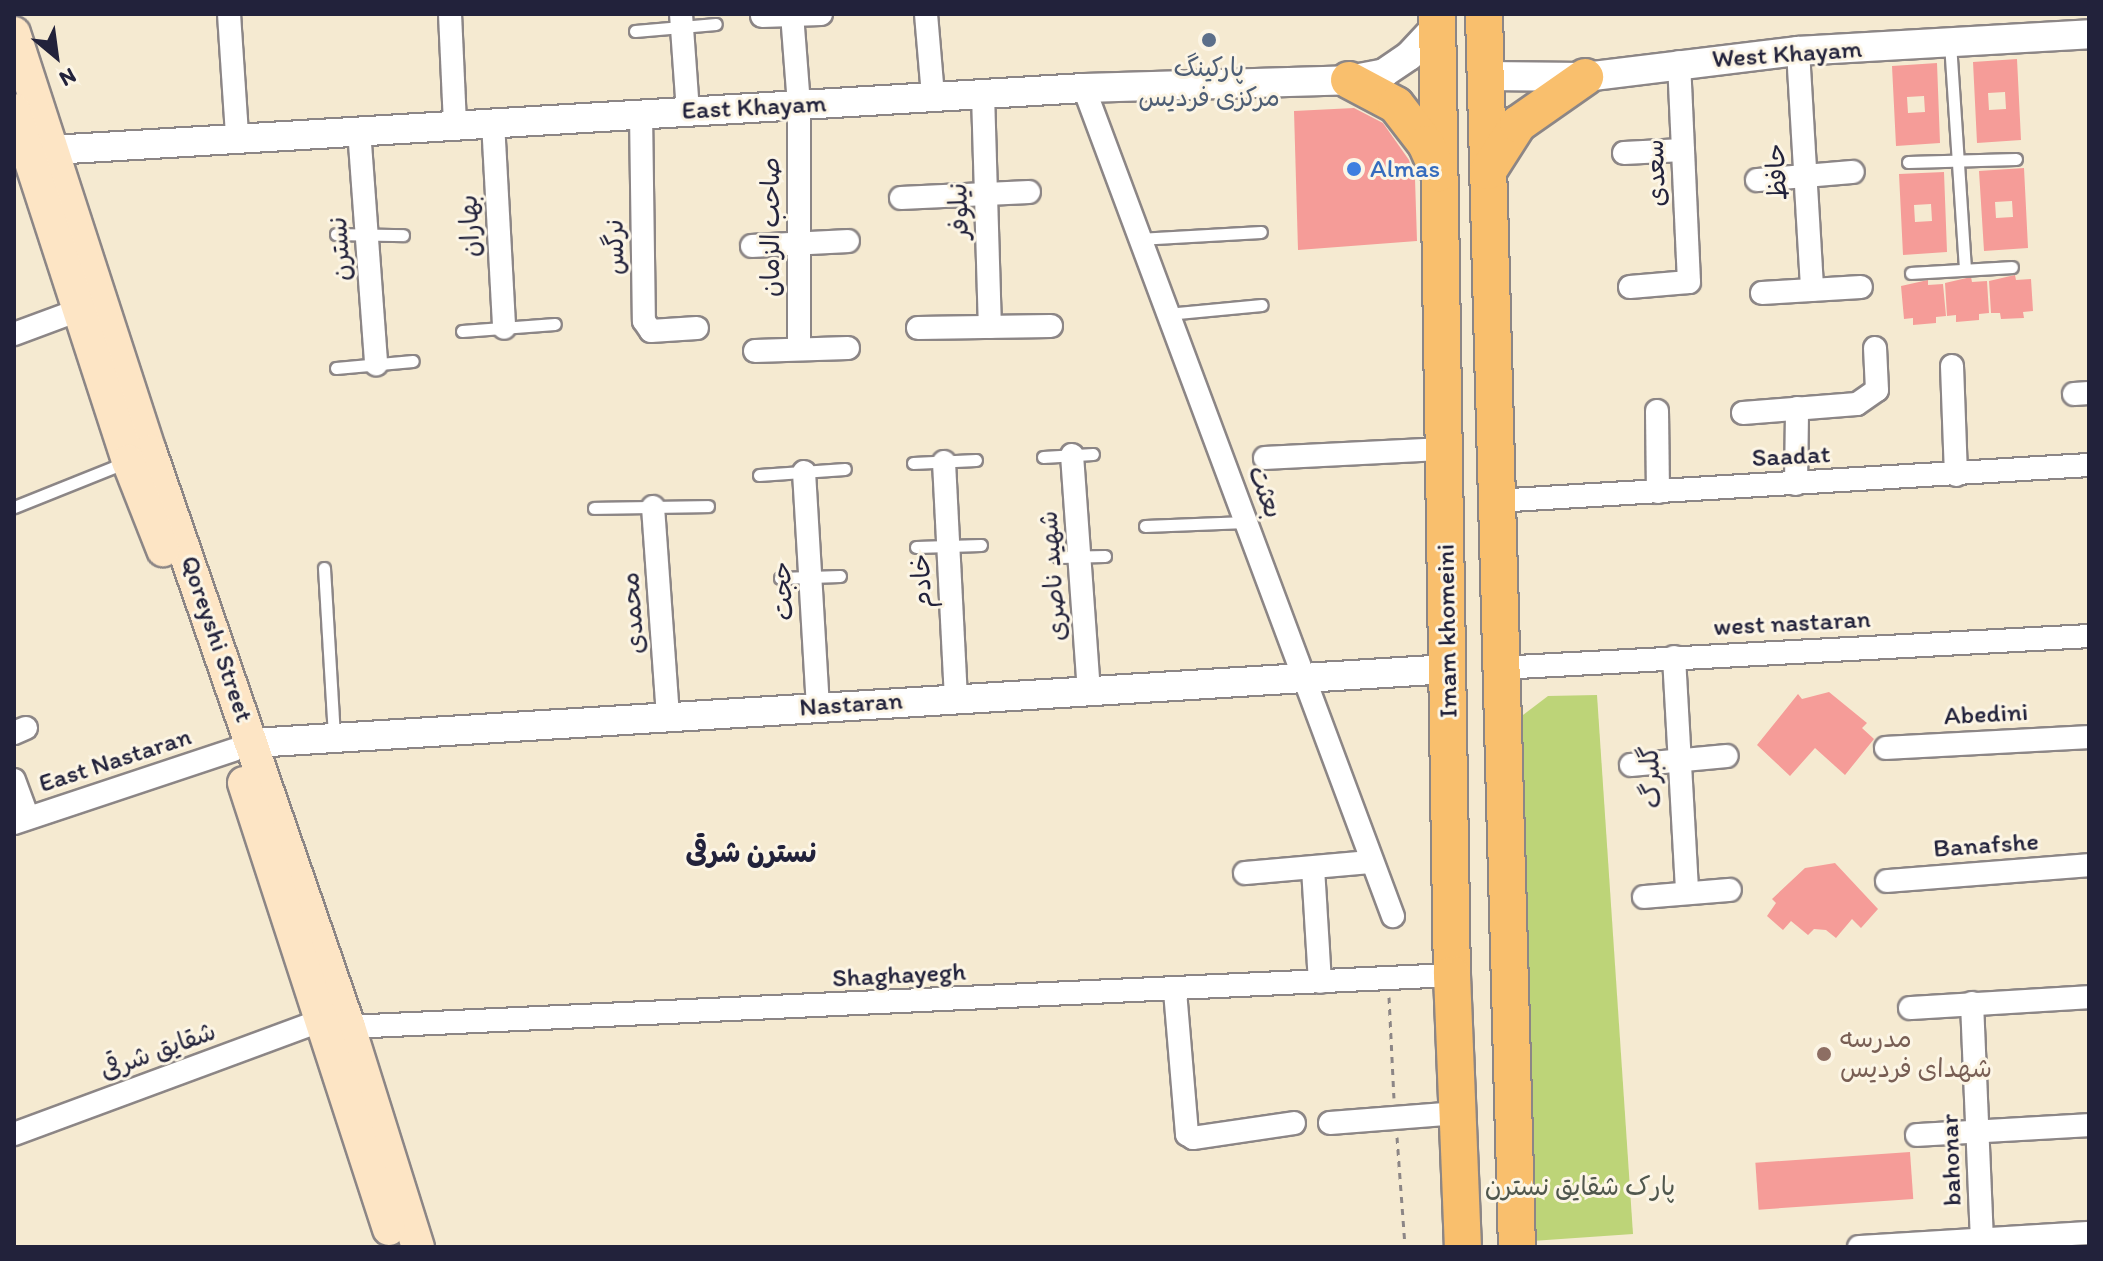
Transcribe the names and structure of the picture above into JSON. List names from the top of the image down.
{
  "streets": {
    "main road": ["Imam khomeini", "Qoreyshi Street"],
    "street": [
      "West Khayam",
      "East Khayam",
      "حافظ",
      "سعدی",
      "نیلوفر",
      "بهاران",
      "صاحب الزمان",
      "نرگس",
      "نسترن",
      "Saadat",
      "بعثت",
      "شهید ناصری",
      "خادم",
      "حجت",
      "محمدی",
      "west nastaran",
      "Nastaran",
      "Abedini",
      "East Nastaran",
      "گلبرگ",
      "Banafshe",
      "Shaghayegh",
      "شقایق شرقی",
      "bahonar"
    ]
  },
  "crossings": [
    ["West Khayam", "حافظ"],
    ["West Khayam", "سعدی"],
    ["West Khayam", "Imam khomeini"],
    ["East Khayam", "نیلوفر"],
    ["East Khayam", "بهاران"],
    ["East Khayam", "صاحب الزمان"],
    ["East Khayam", "نرگس"],
    ["East Khayam", "نسترن"],
    ["East Khayam", "بعثت"],
    ["East Khayam", "Imam khomeini"],
    ["East Khayam", "Qoreyshi Street"],
    ["Saadat", "Imam khomeini"],
    ["بعثت", "Nastaran"],
    ["شهید ناصری", "Nastaran"],
    ["خادم", "Nastaran"],
    ["حجت", "Nastaran"],
    ["محمدی", "Nastaran"],
    ["west nastaran", "Imam khomeini"],
    ["west nastaran", "گلبرگ"],
    ["Imam khomeini", "Nastaran"],
    ["Imam khomeini", "Shaghayegh"],
    ["Qoreyshi Street", "Nastaran"],
    ["Qoreyshi Street", "East Nastaran"],
    ["Qoreyshi Street", "Shaghayegh"],
    ["Qoreyshi Street", "شقایق شرقی"],
    ["Nastaran", "East Nastaran"],
    ["Shaghayegh", "شقایق شرقی"]
  ],
  "districts": ["نسترن شرقی"],
  "parks": ["پارک شقایق نسترن"],
  "places": ["پارکینگ مرکزی فردیس", "Almas", "مدرسه شهدای فردیس"],
  "north": "bottom right"
}
